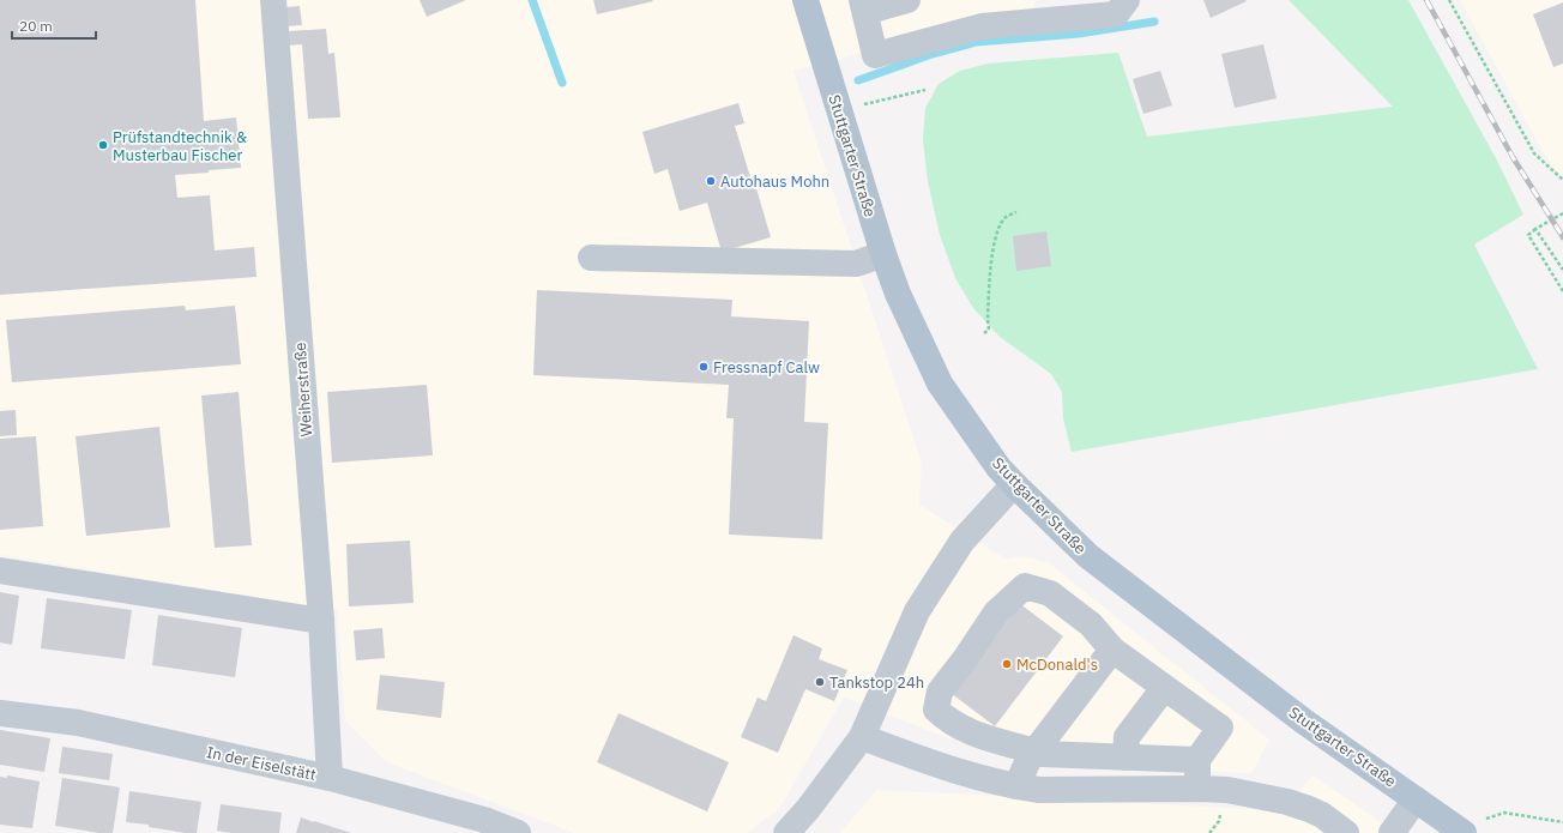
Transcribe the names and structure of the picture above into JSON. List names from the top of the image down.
{
  "streets": {
    "main road": ["Stuttgarter Straße"],
    "street": ["Weiherstraße", "In der Eiselstätt"]
  },
  "crossings": [
    ["Weiherstraße", "In der Eiselstätt"]
  ],
  "places": [
    "Prüfstandtechnik & Musterbau Fischer",
    "Autohaus Mohn",
    "Fressnapf Calw",
    "McDonald's",
    "Tankstop 24h"
  ],
  "scale_bar": "20 m"
}
